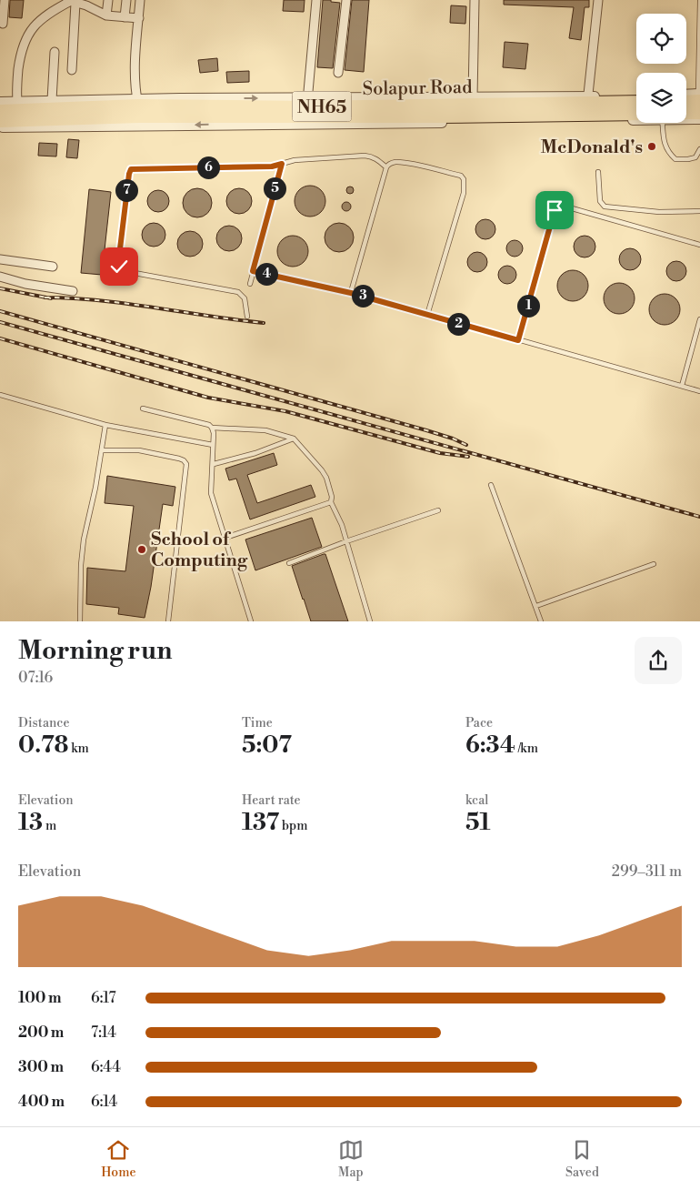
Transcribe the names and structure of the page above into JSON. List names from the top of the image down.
{
  "streets": {
    "highway": ["Solapur Road", "NH65"]
  },
  "places": ["McDonald's", "School of Computing"],
  "page": {
    "pins": [
      "6",
      "5",
      "7",
      "4",
      "3",
      "1",
      "2"
    ],
    "heading": ["Morning run", "07:16"],
    "stats": [
      ["Distance", "0.78 km"],
      ["Time", "5:07"],
      ["Pace", "6:34 /km"],
      ["Elevation", "13 m"],
      ["Heart rate", "137 bpm"],
      ["kcal", "51"]
    ],
    "chart": ["Elevation", "299–311 m"],
    "list": [
      {
        "name": "100 m",
        "note": "6:17"
      },
      {
        "name": "200 m",
        "note": "7:14"
      },
      {
        "name": "300 m",
        "note": "6:44"
      },
      {
        "name": "400 m",
        "note": "6:14"
      }
    ],
    "tabs": ["Home", "Map", "Saved"]
  }
}
